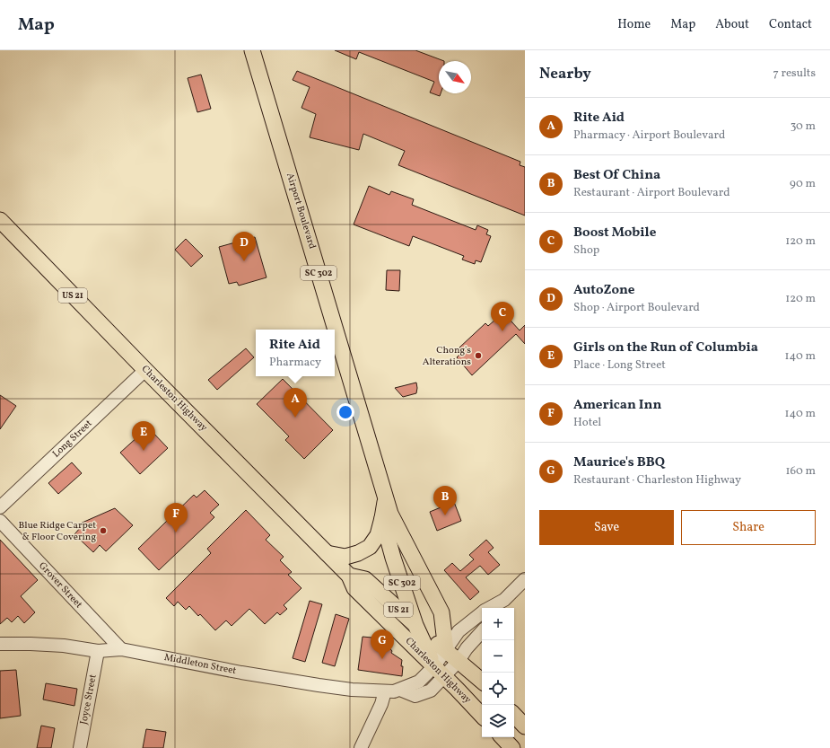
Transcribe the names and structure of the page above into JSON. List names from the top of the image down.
{
  "streets": {
    "main road": [
      "Airport Boulevard",
      "SC 302",
      "US 21",
      "Charleston Highway"
    ],
    "street": [
      "Long Street",
      "Grover Street",
      "Middleton Street",
      "Joyce Street"
    ]
  },
  "crossings": [
    ["Airport Boulevard", "Charleston Highway"],
    ["Airport Boulevard", "Middleton Street"],
    ["Charleston Highway", "Long Street"],
    ["Charleston Highway", "Middleton Street"],
    ["Grover Street", "Middleton Street"],
    ["Middleton Street", "Joyce Street"]
  ],
  "places": ["Chong's Alterations", "Blue Ridge Carpet & Floor Covering"],
  "north": "bottom right",
  "page": {
    "header": "Map",
    "nav": [
      "Home",
      "Map",
      "About",
      "Contact"
    ],
    "heading": ["Nearby", "7 results"],
    "list": [
      {
        "mark": "A",
        "name": "Rite Aid",
        "note": "Pharmacy · Airport Boulevard",
        "value": "30 m"
      },
      {
        "mark": "B",
        "name": "Best Of China",
        "note": "Restaurant · Airport Boulevard",
        "value": "90 m"
      },
      {
        "mark": "C",
        "name": "Boost Mobile",
        "note": "Shop",
        "value": "120 m"
      },
      {
        "mark": "D",
        "name": "AutoZone",
        "note": "Shop · Airport Boulevard",
        "value": "120 m"
      },
      {
        "mark": "E",
        "name": "Girls on the Run of Columbia",
        "note": "Place · Long Street",
        "value": "140 m"
      },
      {
        "mark": "F",
        "name": "American Inn",
        "note": "Hotel",
        "value": "140 m"
      },
      {
        "mark": "G",
        "name": "Maurice's BBQ",
        "note": "Restaurant · Charleston Highway",
        "value": "160 m"
      }
    ],
    "pins": [
      "D",
      "C",
      "A",
      "E",
      "B",
      "F",
      "G"
    ],
    "popup": ["Rite Aid", "Pharmacy"],
    "buttons": ["Save", "Share"],
    "map_buttons": ["+", "−"]
  }
}
